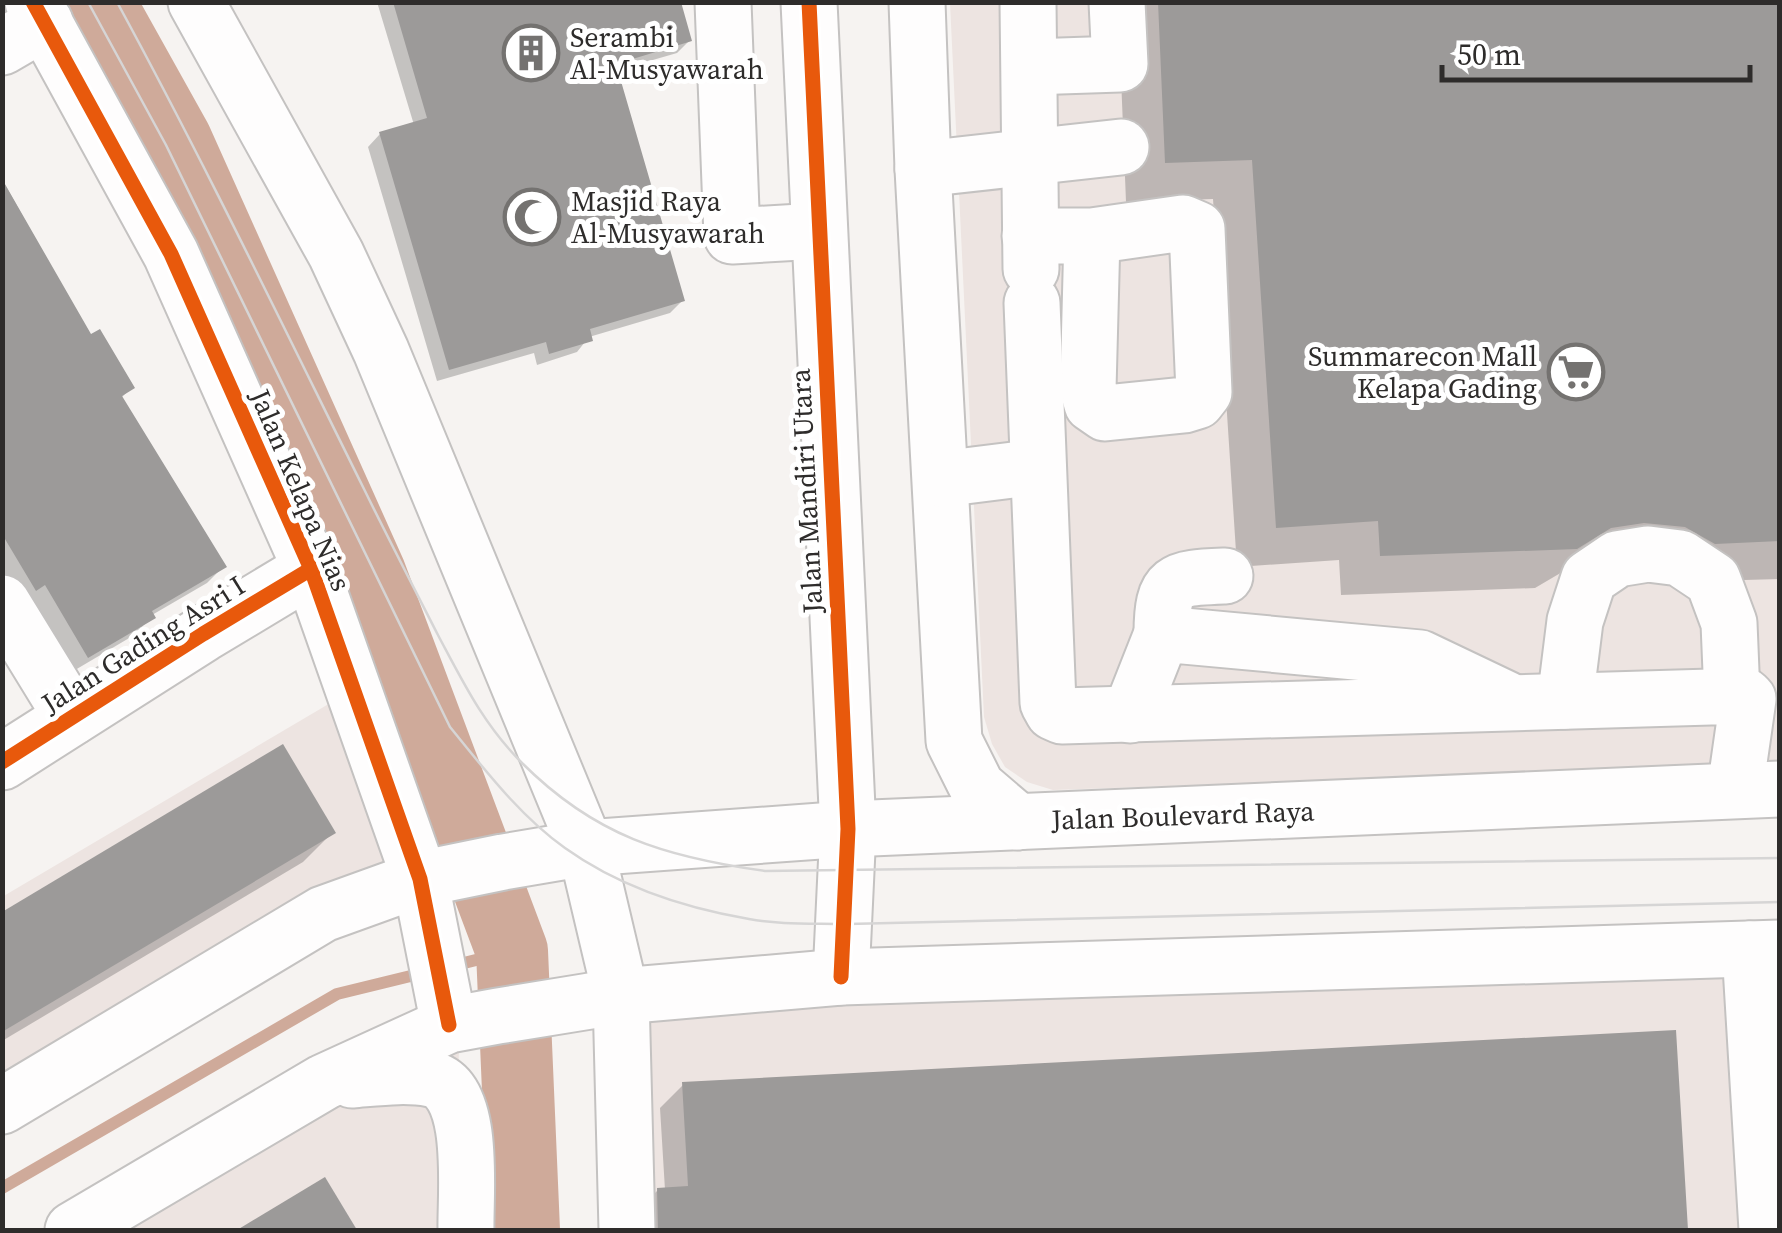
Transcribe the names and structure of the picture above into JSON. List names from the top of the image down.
{
  "streets": {
    "street": [
      "Jalan Kelapa Nias",
      "Jalan Mandiri Utara",
      "Jalan Gading Asri I",
      "Jalan Boulevard Raya"
    ]
  },
  "crossings": [
    ["Jalan Kelapa Nias", "Jalan Gading Asri I"],
    ["Jalan Kelapa Nias", "Jalan Boulevard Raya"],
    ["Jalan Mandiri Utara", "Jalan Boulevard Raya"]
  ],
  "places": {
    "building": ["Serambi Al-Musyawarah"],
    "mosque": ["Masjid Raya Al-Musyawarah"],
    "supermarket": ["Summarecon Mall Kelapa Gading"]
  },
  "scale_bar": "50 m"
}
